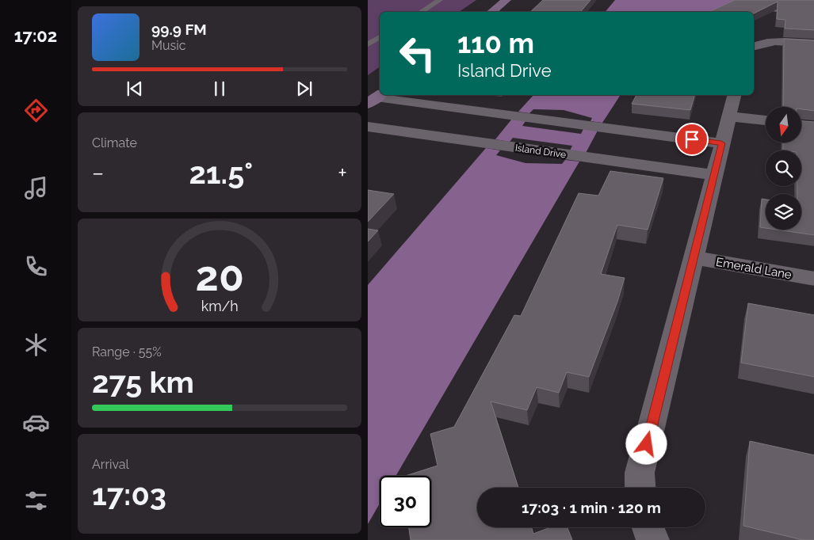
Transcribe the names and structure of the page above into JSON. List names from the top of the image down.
{
  "streets": {
    "street": ["Island Drive", "Emerald Lane"]
  },
  "north": "bottom",
  "page": {
    "tabs": "17:02",
    "turn": ["110 m", "Island Drive"],
    "song": ["99.9 FM", "Music"],
    "tile": [
      "Climate",
      ["Range · 55%", "275 km"],
      ["Arrival", "17:03"]
    ],
    "heat": ["−", "21.5°", "+"],
    "limit": "30",
    "trip": "17:03 · 1 min · 120 m",
    "gauge": ["20", "km/h"]
  }
}
